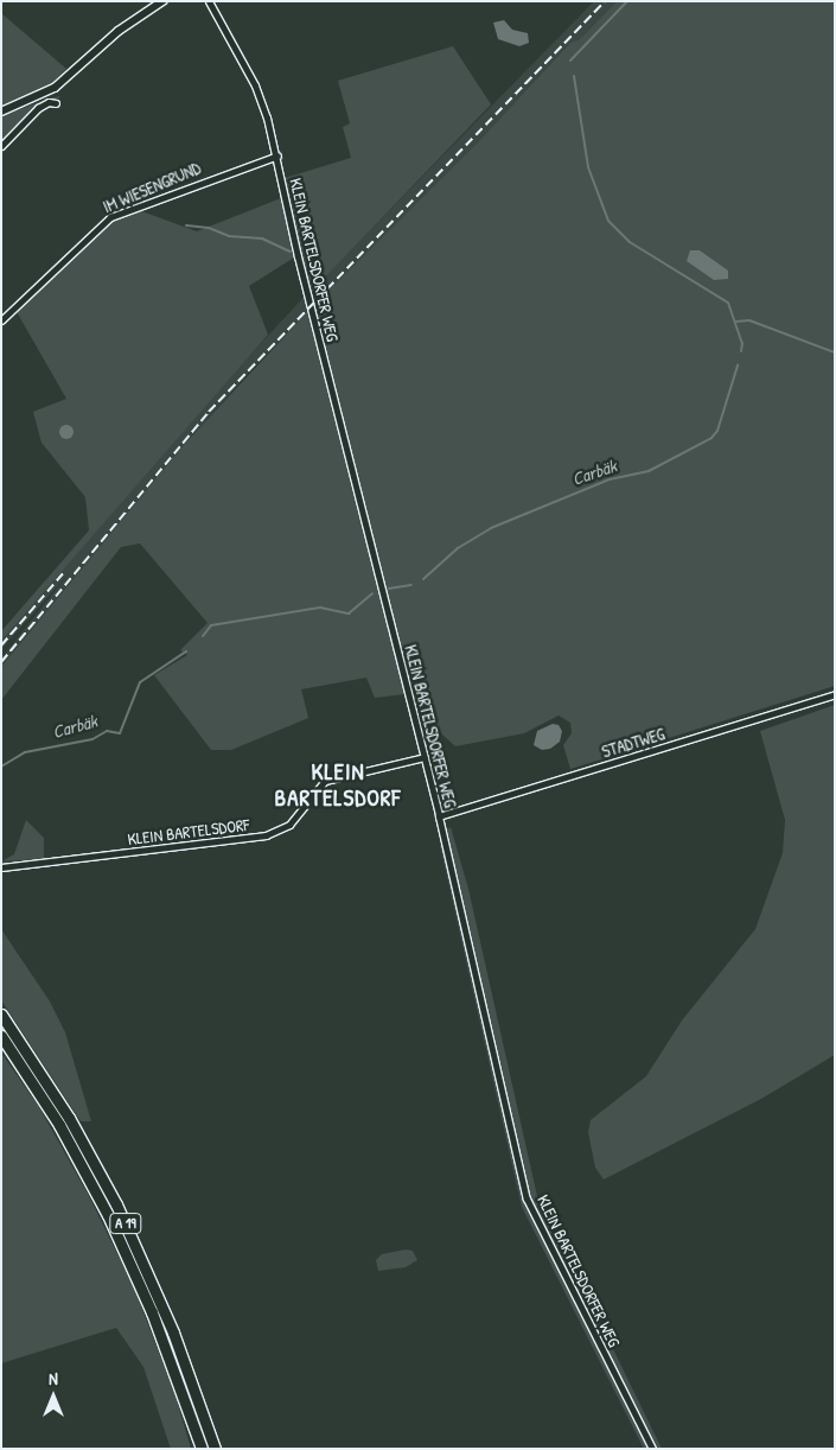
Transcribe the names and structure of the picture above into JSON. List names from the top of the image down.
{
  "streets": {
    "highway": ["A 19"],
    "street": [
      "IM WIESENGRUND",
      "KLEIN BARTELSDORFER WEG",
      "STADTWEG",
      "KLEIN BARTELSDORF"
    ]
  },
  "crossings": [
    ["IM WIESENGRUND", "KLEIN BARTELSDORFER WEG"],
    ["KLEIN BARTELSDORFER WEG", "STADTWEG"],
    ["KLEIN BARTELSDORFER WEG", "KLEIN BARTELSDORF"]
  ],
  "districts": ["KLEIN BARTELSDORF"],
  "water": ["Carbäk"],
  "north": "top"
}
